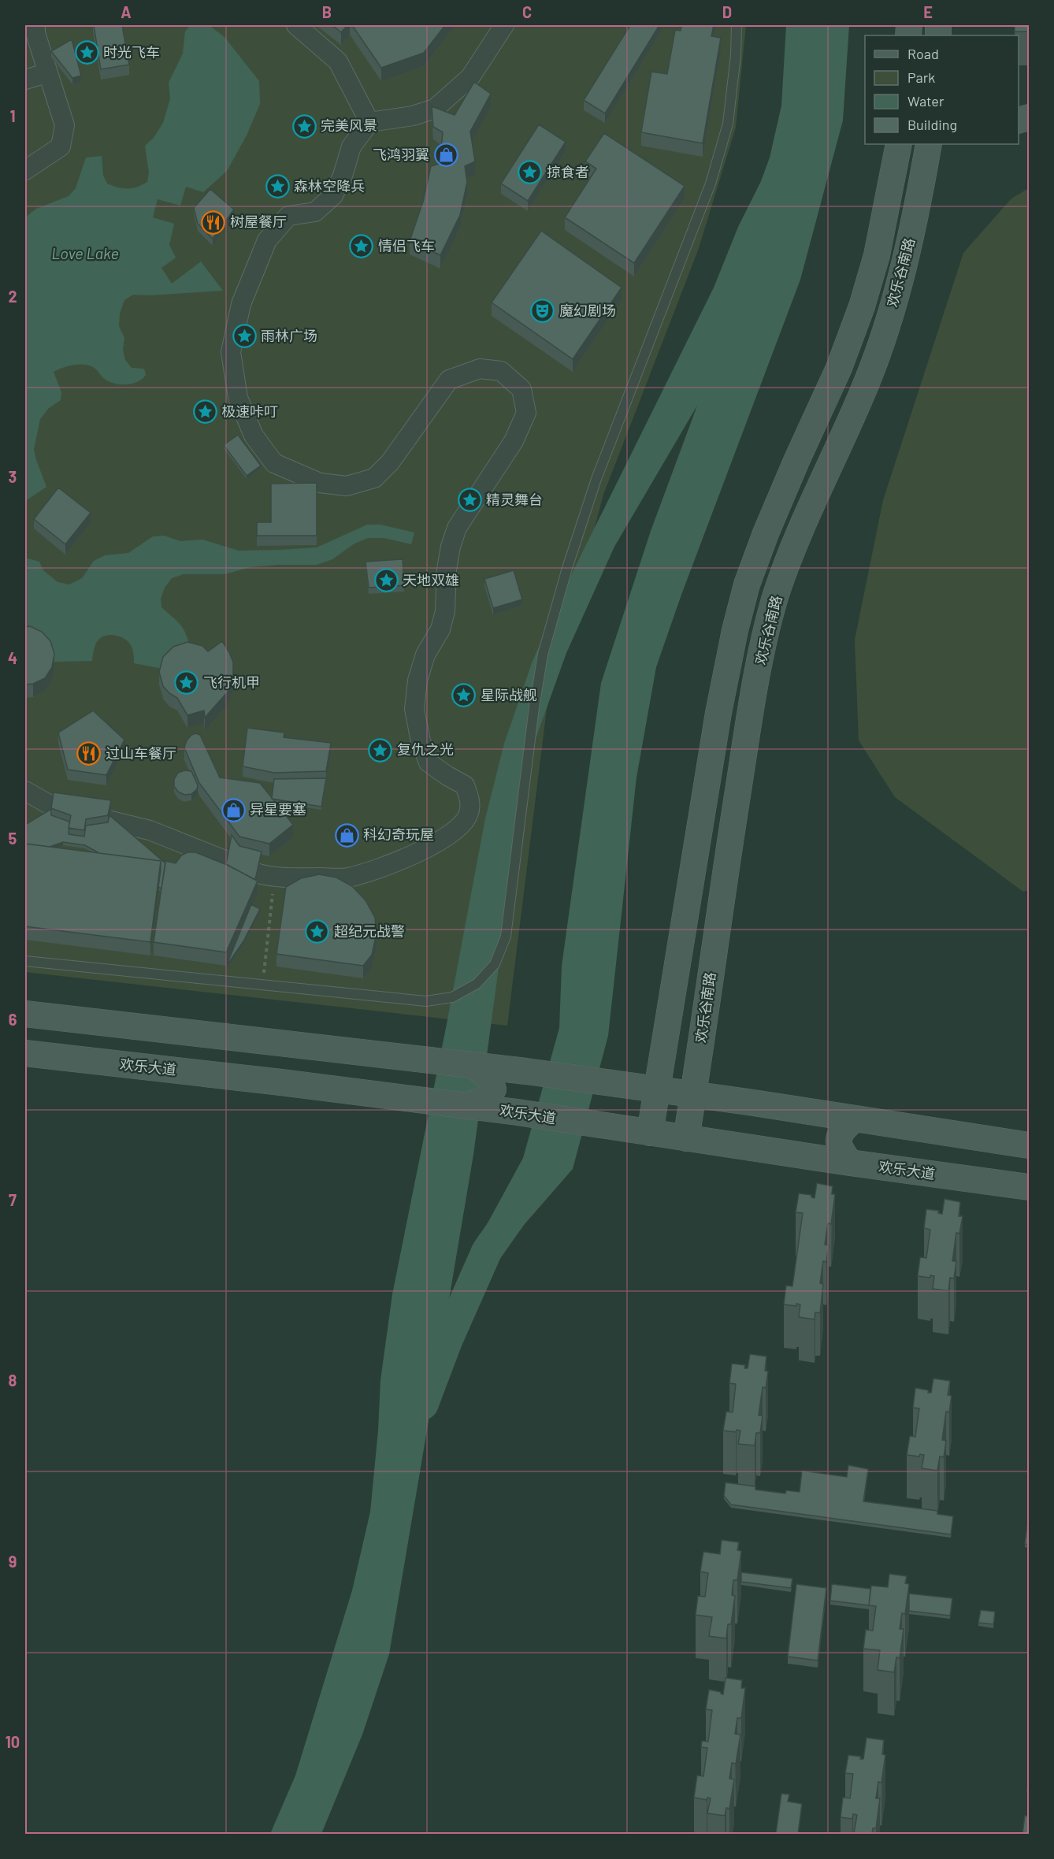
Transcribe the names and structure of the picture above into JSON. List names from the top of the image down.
{
  "streets": {
    "main road": ["欢乐谷南路", "欢乐大道"]
  },
  "crossings": [
    ["欢乐谷南路", "欢乐大道"]
  ],
  "water": ["Love Lake"],
  "places": {
    "place": [
      "时光飞车",
      "完美风景",
      "掠食者",
      "森林空降兵",
      "情侣飞车",
      "雨林广场",
      "极速咔叮",
      "精灵舞台",
      "天地双雄",
      "飞行机甲",
      "星际战舰",
      "复仇之光",
      "超纪元战警"
    ],
    "shop": ["飞鸿羽翼", "异星要塞", "科幻奇玩屋"],
    "restaurant": ["树屋餐厅", "过山车餐厅"],
    "theatre": ["魔幻剧场"]
  },
  "legend": [
    "Road",
    "Park",
    "Water",
    "Building"
  ],
  "grid": {
    "columns": [
      "A",
      "B",
      "C",
      "D",
      "E"
    ],
    "rows": [
      "1",
      "2",
      "3",
      "4",
      "5",
      "6",
      "7",
      "8",
      "9",
      "10"
    ]
  }
}
